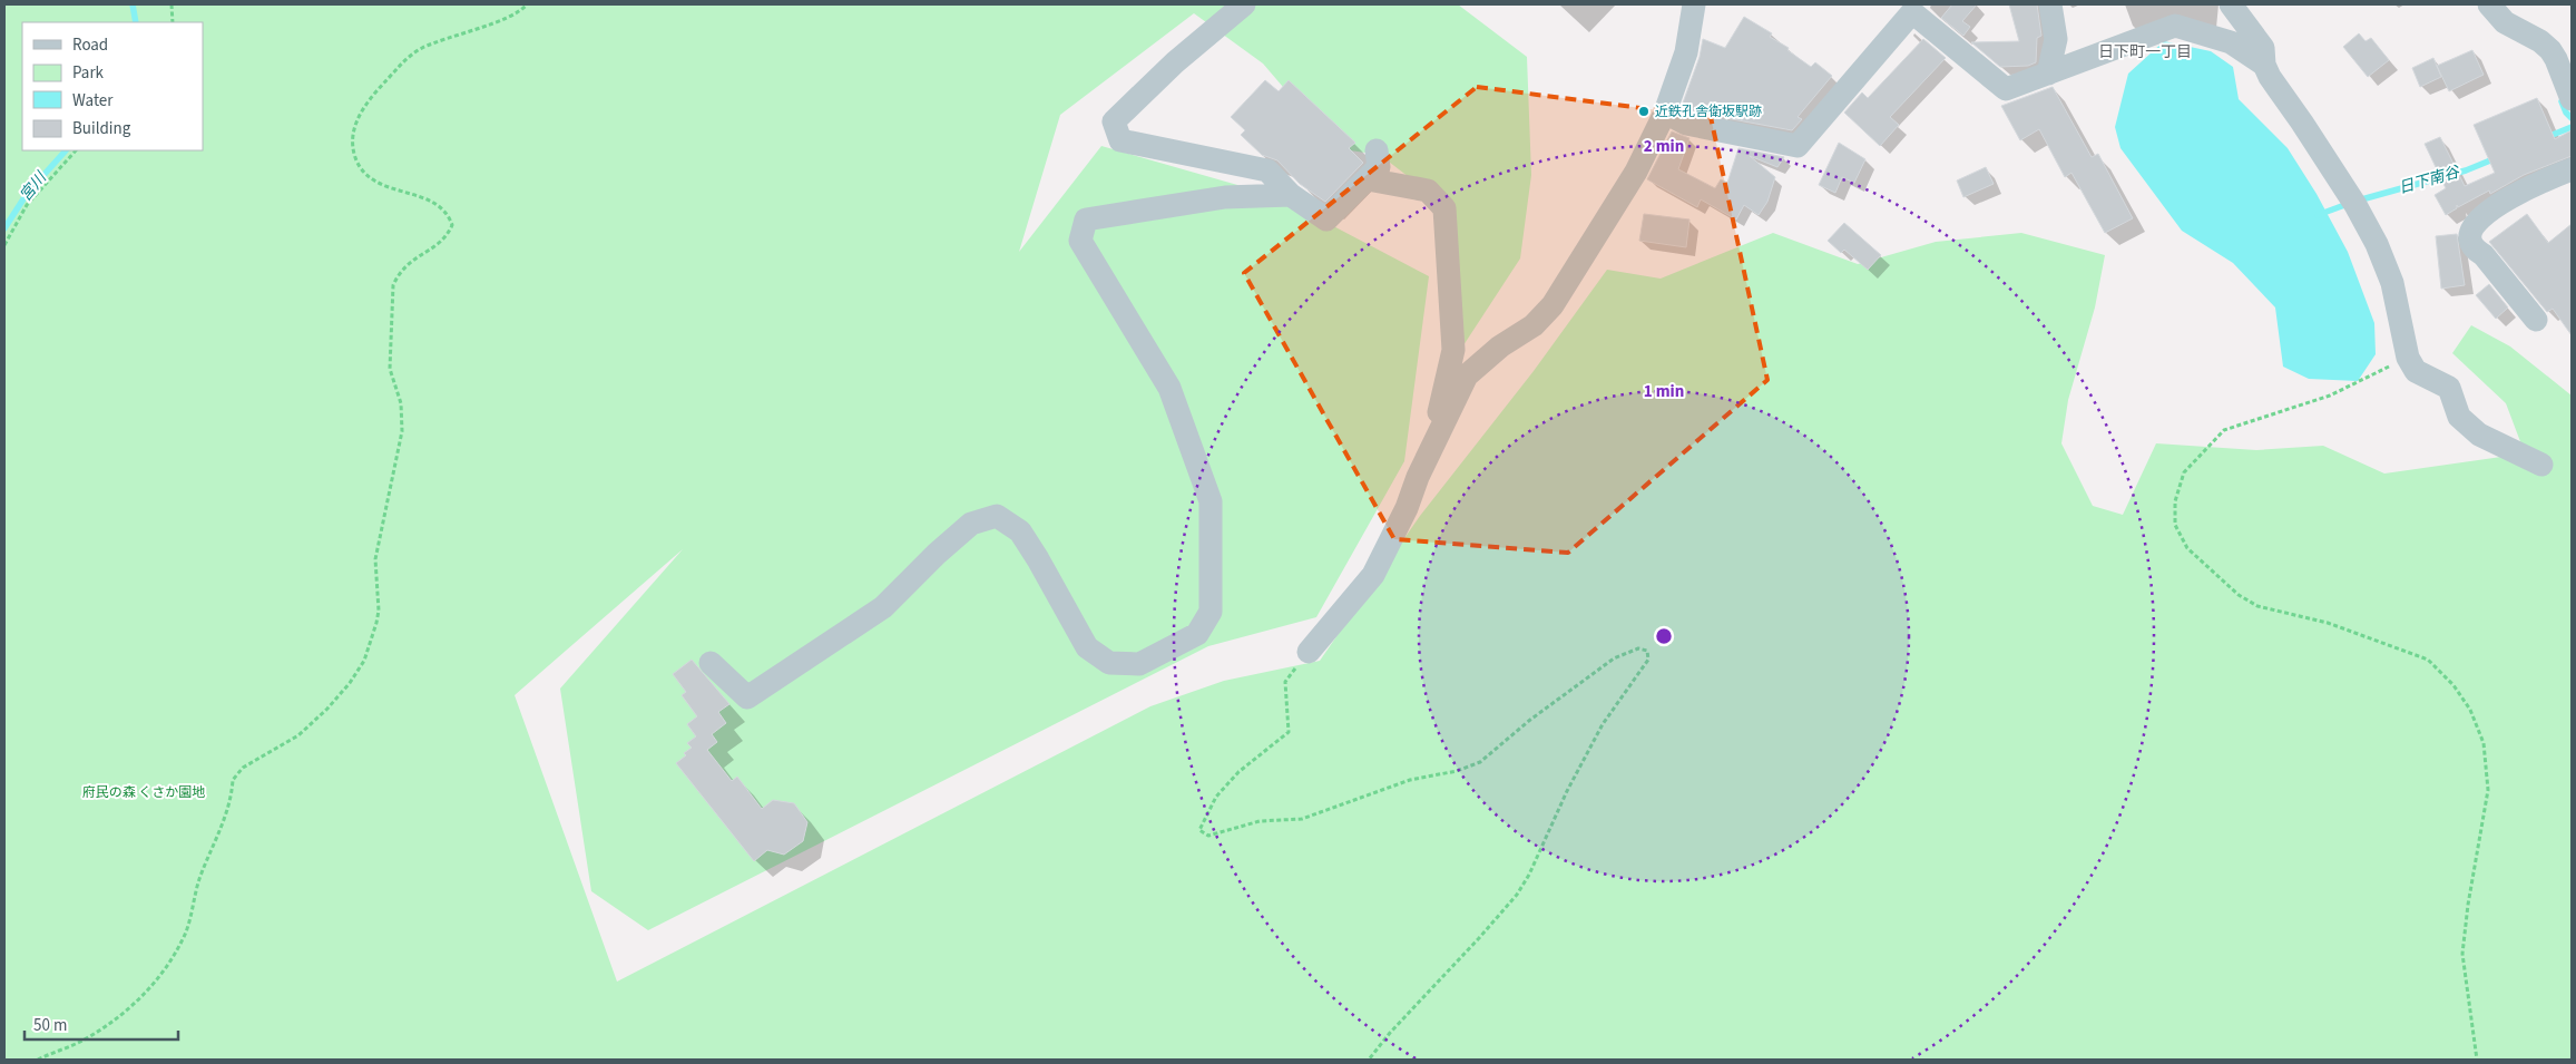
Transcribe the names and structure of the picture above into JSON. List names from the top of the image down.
{
  "districts": ["日下町一丁目"],
  "water": ["日下南谷", "宮川"],
  "parks": ["府民の森 くさか園地"],
  "places": ["近鉄孔舎衛坂駅跡"],
  "legend": [
    "Road",
    "Park",
    "Water",
    "Building"
  ],
  "scale_bar": "50 m",
  "rings": ["2 min", "1 min"]
}
